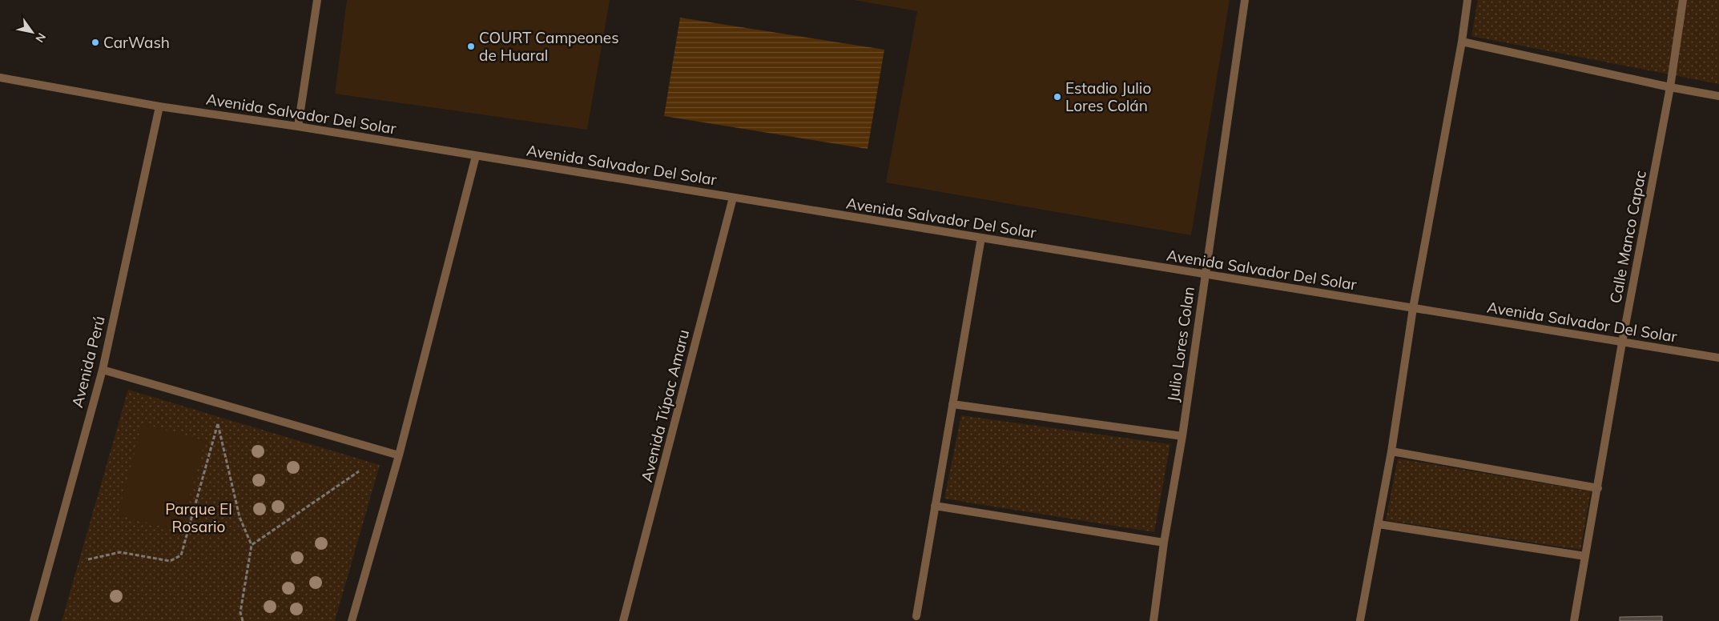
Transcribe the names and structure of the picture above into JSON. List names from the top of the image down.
{
  "streets": {
    "street": [
      "Avenida Salvador Del Solar",
      "Calle Manco Capac",
      "Julio Lores Colan",
      "Avenida Perú",
      "Avenida Túpac Amaru"
    ]
  },
  "crossings": [
    ["Avenida Salvador Del Solar", "Calle Manco Capac"],
    ["Avenida Salvador Del Solar", "Julio Lores Colan"],
    ["Avenida Salvador Del Solar", "Avenida Perú"],
    ["Avenida Salvador Del Solar", "Avenida Túpac Amaru"]
  ],
  "parks": ["Parque El Rosario"],
  "places": ["CarWash", "COURT Campeones de Huaral", "Estadio Julio Lores Colán"],
  "north": "bottom right"
}
